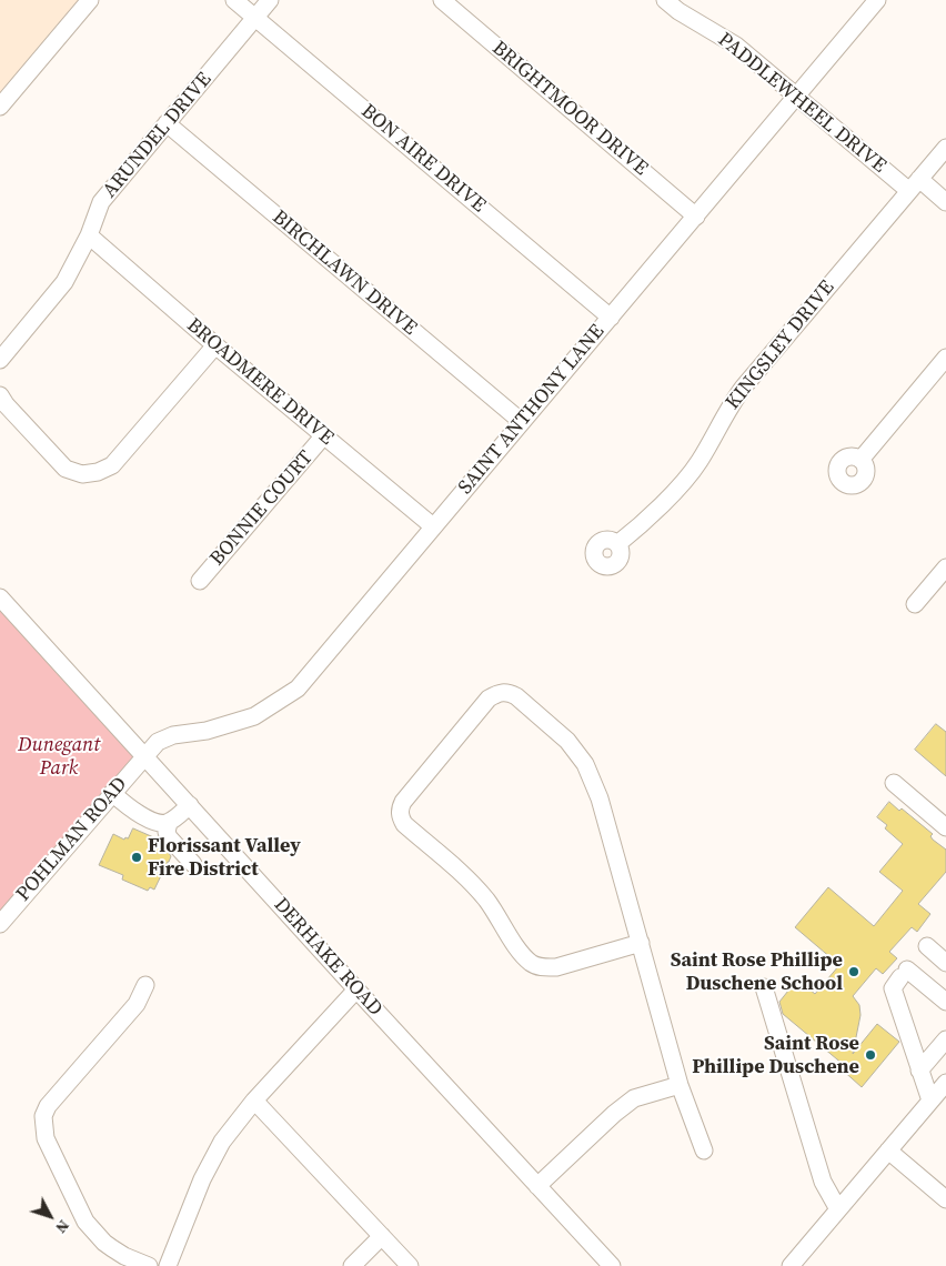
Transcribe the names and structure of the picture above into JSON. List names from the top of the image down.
{
  "streets": {
    "street": [
      "PADDLEWHEEL DRIVE",
      "BRIGHTMOOR DRIVE",
      "ARUNDEL DRIVE",
      "BON AIRE DRIVE",
      "BIRCHLAWN DRIVE",
      "KINGSLEY DRIVE",
      "BROADMERE DRIVE",
      "SAINT ANTHONY LANE",
      "BONNIE COURT",
      "POHLMAN ROAD",
      "DERHAKE ROAD"
    ]
  },
  "crossings": [
    ["PADDLEWHEEL DRIVE", "KINGSLEY DRIVE"],
    ["PADDLEWHEEL DRIVE", "SAINT ANTHONY LANE"],
    ["BRIGHTMOOR DRIVE", "SAINT ANTHONY LANE"],
    ["ARUNDEL DRIVE", "BON AIRE DRIVE"],
    ["ARUNDEL DRIVE", "BIRCHLAWN DRIVE"],
    ["ARUNDEL DRIVE", "BROADMERE DRIVE"],
    ["BON AIRE DRIVE", "SAINT ANTHONY LANE"],
    ["BIRCHLAWN DRIVE", "SAINT ANTHONY LANE"],
    ["BROADMERE DRIVE", "SAINT ANTHONY LANE"],
    ["BROADMERE DRIVE", "BONNIE COURT"],
    ["SAINT ANTHONY LANE", "POHLMAN ROAD"],
    ["SAINT ANTHONY LANE", "DERHAKE ROAD"],
    ["POHLMAN ROAD", "DERHAKE ROAD"]
  ],
  "parks": ["Dunegant Park"],
  "places": ["Florissant Valley Fire District", "Saint Rose Phillipe Duschene School", "Saint Rose Phillipe Duschene"],
  "north": "bottom right"
}
